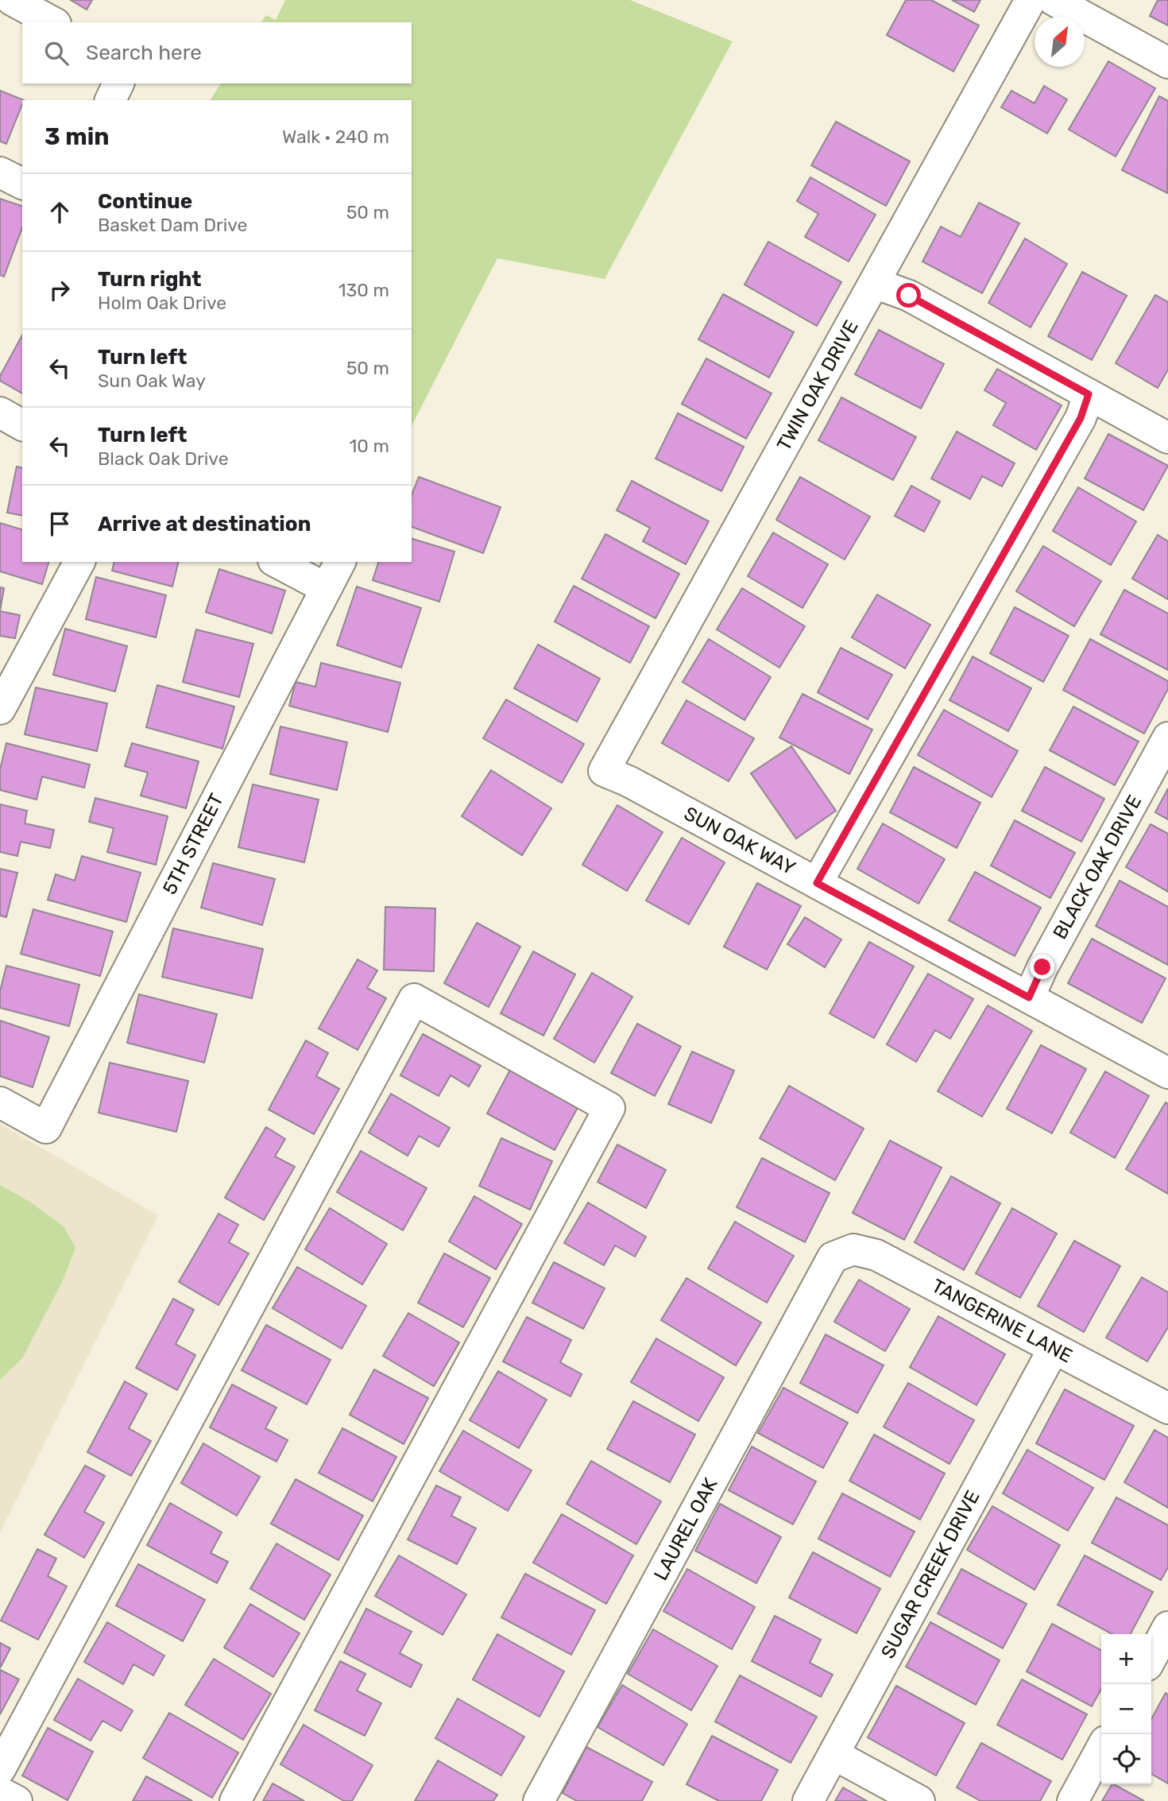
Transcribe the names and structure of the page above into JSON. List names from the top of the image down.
{
  "streets": {
    "street": [
      "TWIN OAK DRIVE",
      "SUN OAK WAY",
      "5TH STREET",
      "BLACK OAK DRIVE",
      "TANGERINE LANE",
      "LAUREL OAK",
      "SUGAR CREEK DRIVE"
    ]
  },
  "crossings": [
    ["TWIN OAK DRIVE", "SUN OAK WAY"],
    ["SUN OAK WAY", "BLACK OAK DRIVE"],
    ["TANGERINE LANE", "LAUREL OAK"],
    ["TANGERINE LANE", "SUGAR CREEK DRIVE"]
  ],
  "north": "top right",
  "page": {
    "search": "Search here",
    "heading": ["3 min", "Walk · 240 m"],
    "list": [
      ["Continue", "Basket Dam Drive", "50 m"],
      ["Turn right", "Holm Oak Drive", "130 m"],
      ["Turn left", "Sun Oak Way", "50 m"],
      ["Turn left", "Black Oak Drive", "10 m"],
      "Arrive at destination"
    ],
    "map_buttons": ["+", "−"]
  }
}
